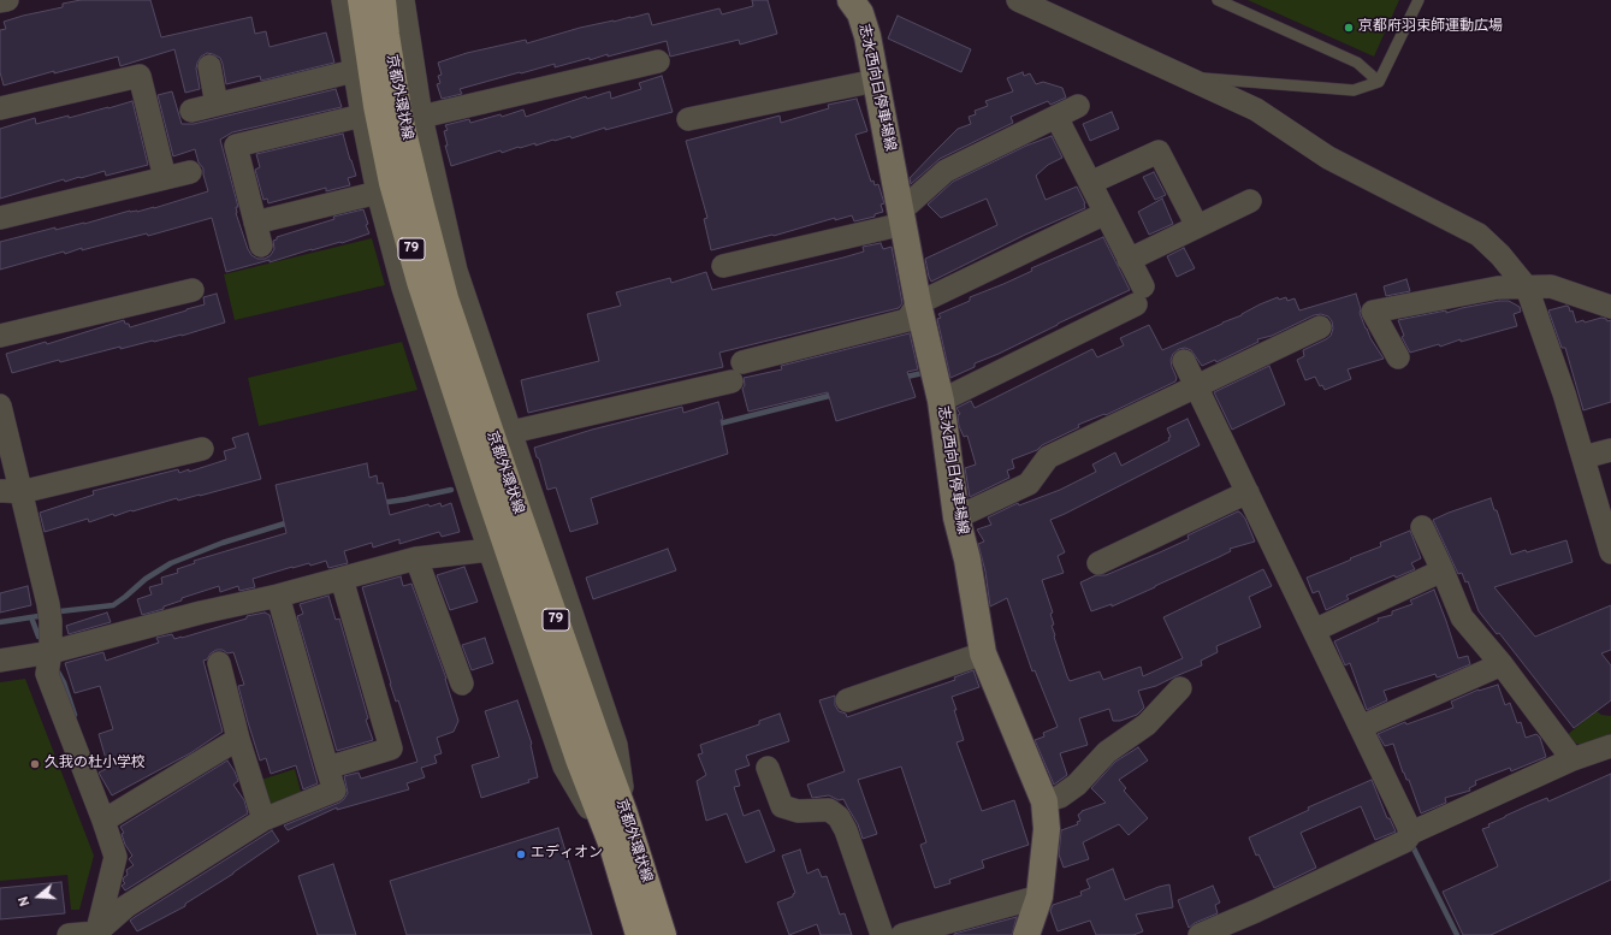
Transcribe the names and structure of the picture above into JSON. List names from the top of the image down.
{
  "streets": {
    "main road": ["志水西向日停車場線", "京都外環状線", "79"]
  },
  "places": ["京都府羽束師運動広場", "久我の杜小学校", "エディオン"],
  "north": "left"
}
